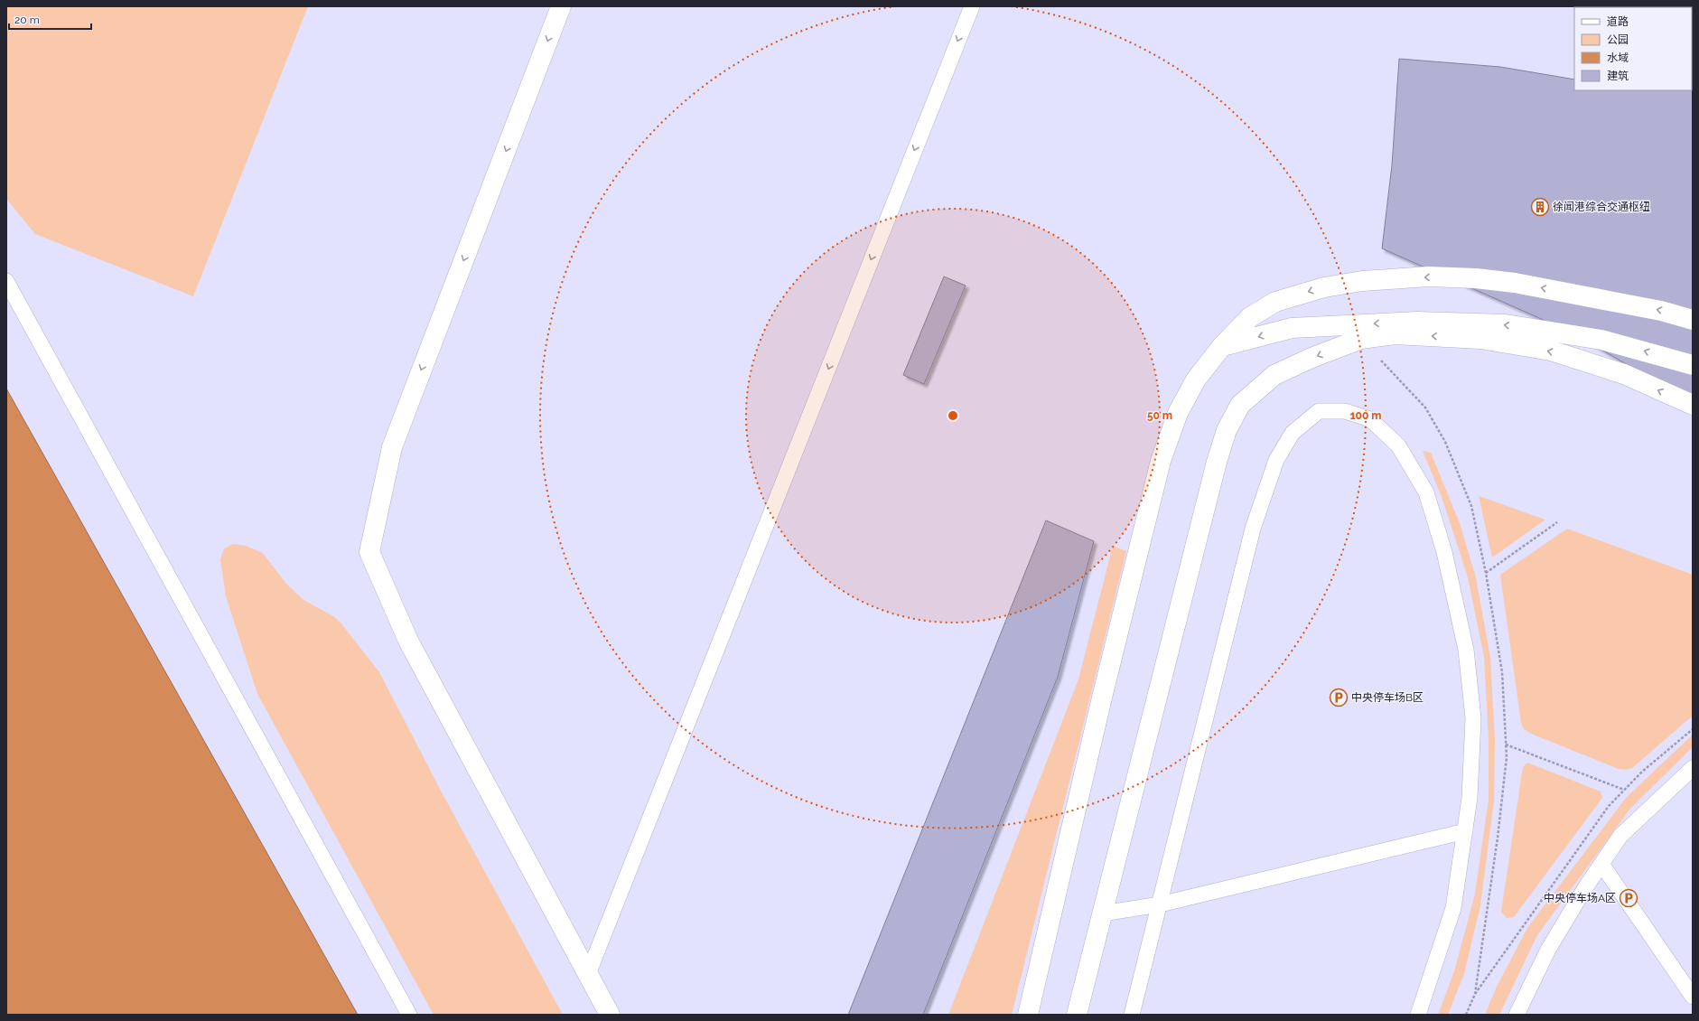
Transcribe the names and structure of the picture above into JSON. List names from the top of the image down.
{
  "places": {
    "building": ["徐闻港综合交通枢纽"],
    "parking": ["中央停车场B区", "中央停车场A区"]
  },
  "legend": [
    "道路",
    "公园",
    "水域",
    "建筑"
  ],
  "scale_bar": "20 m",
  "rings": ["50 m", "100 m"]
}
